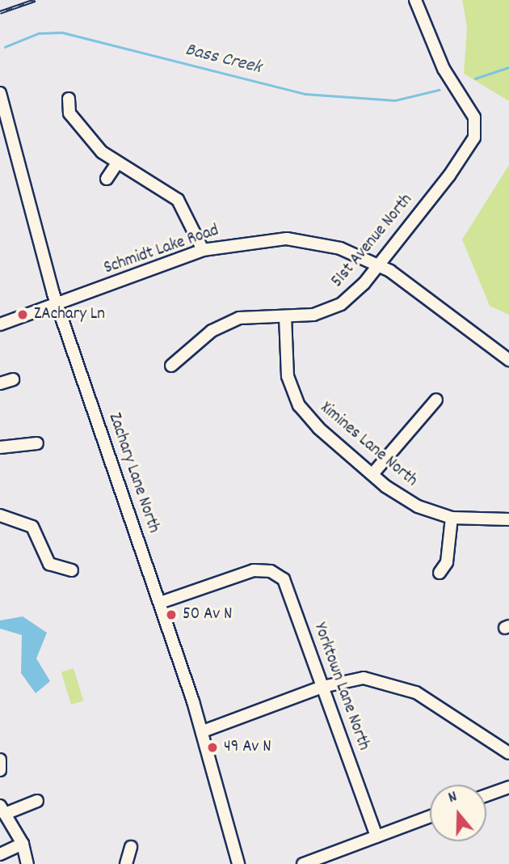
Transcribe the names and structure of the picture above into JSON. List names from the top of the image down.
{
  "streets": {
    "street": [
      "51st Avenue North",
      "Schmidt Lake Road",
      "Ximines Lane North",
      "Zachary Lane North",
      "Yorktown Lane North"
    ]
  },
  "crossings": [
    ["51st Avenue North", "Schmidt Lake Road"],
    ["51st Avenue North", "Ximines Lane North"],
    ["Schmidt Lake Road", "Zachary Lane North"],
    ["Zachary Lane North", "Yorktown Lane North"]
  ],
  "water": ["Bass Creek"],
  "places": ["ZAchary Ln", "50 Av N", "49 Av N"],
  "north": "top"
}
